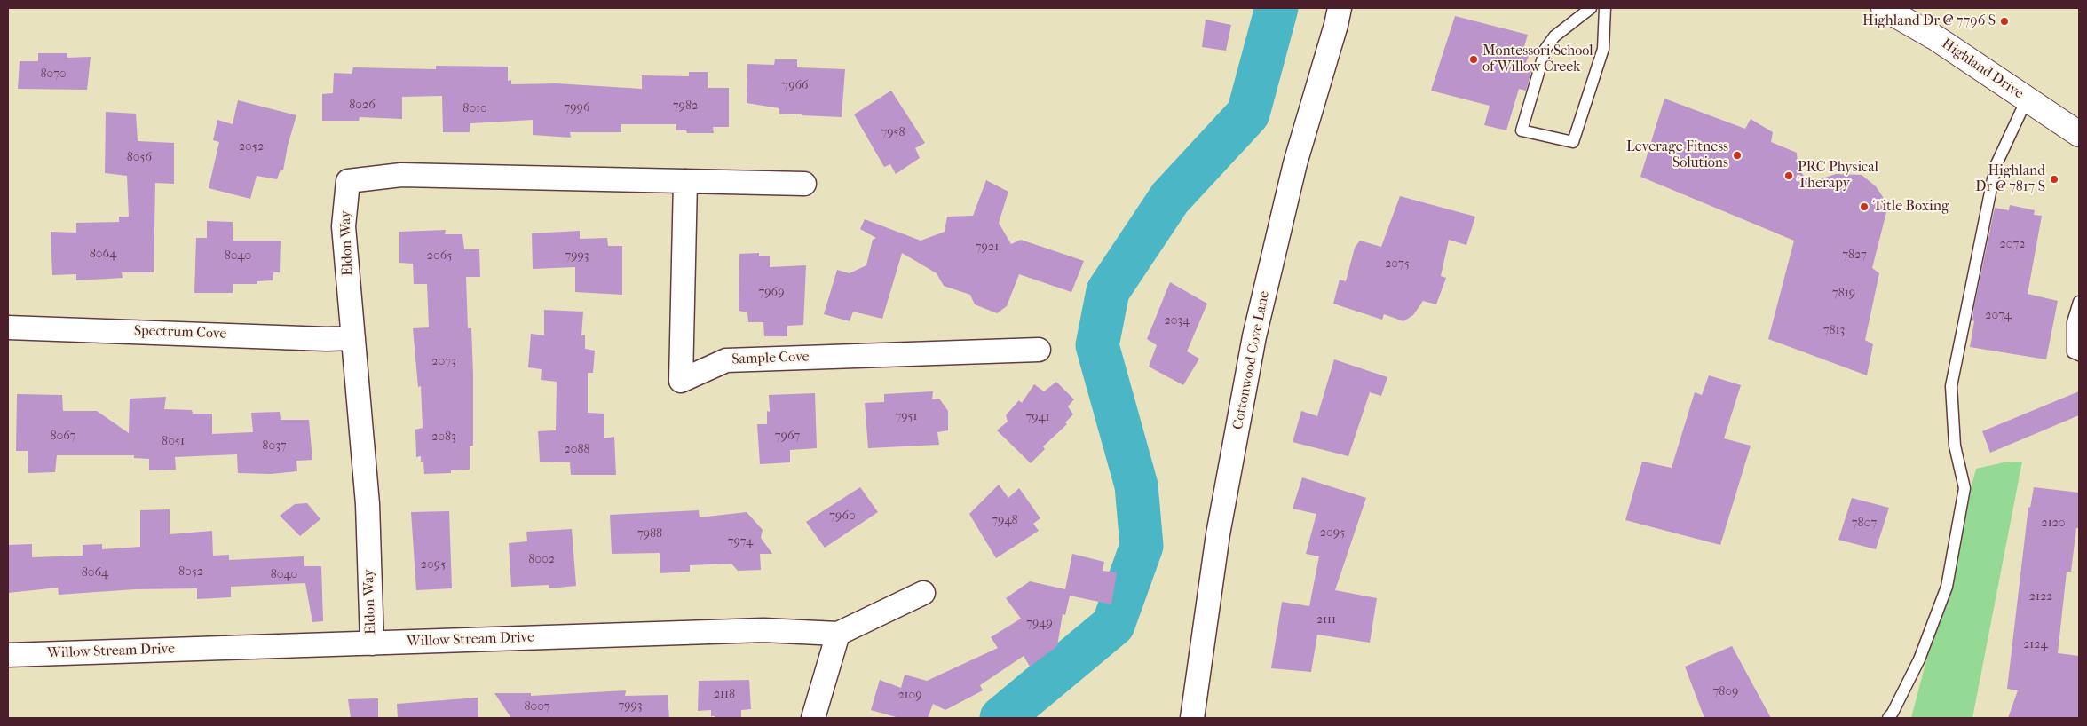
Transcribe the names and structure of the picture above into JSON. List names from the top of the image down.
{
  "streets": {
    "main road": ["Highland Drive"],
    "street": [
      "Eldon Way",
      "Spectrum Cove",
      "Sample Cove",
      "Cottonwood Cove Lane",
      "Willow Stream Drive"
    ]
  },
  "crossings": [
    ["Eldon Way", "Spectrum Cove"],
    ["Eldon Way", "Sample Cove"],
    ["Eldon Way", "Willow Stream Drive"]
  ],
  "places": [
    "Highland Dr @ 7796 S",
    "Montessori School of Willow Creek",
    "Leverage Fitness Solutions",
    "PRC Physical Therapy",
    "Highland Dr @ 7817 S",
    "Title Boxing"
  ],
  "house_numbers": [
    "8070",
    "7966",
    "8026",
    "7982",
    "7996",
    "8010",
    "7958",
    "2052",
    "8056",
    "2072",
    "7921",
    "8064",
    "7827",
    "8040",
    "2065",
    "7993",
    "2075",
    "7969",
    "7819",
    "2074",
    "2034",
    "7813",
    "2073",
    "7951",
    "7941",
    "8067",
    "7967",
    "2083",
    "8051",
    "8037",
    "2088",
    "7960",
    "7948",
    "7807",
    "2120",
    "2095",
    "7988",
    "7974",
    "8002",
    "2095",
    "8052",
    "8064",
    "8040",
    "2122",
    "2111",
    "7949",
    "2124",
    "7809",
    "2118",
    "2109",
    "7993",
    "8007"
  ]
}
